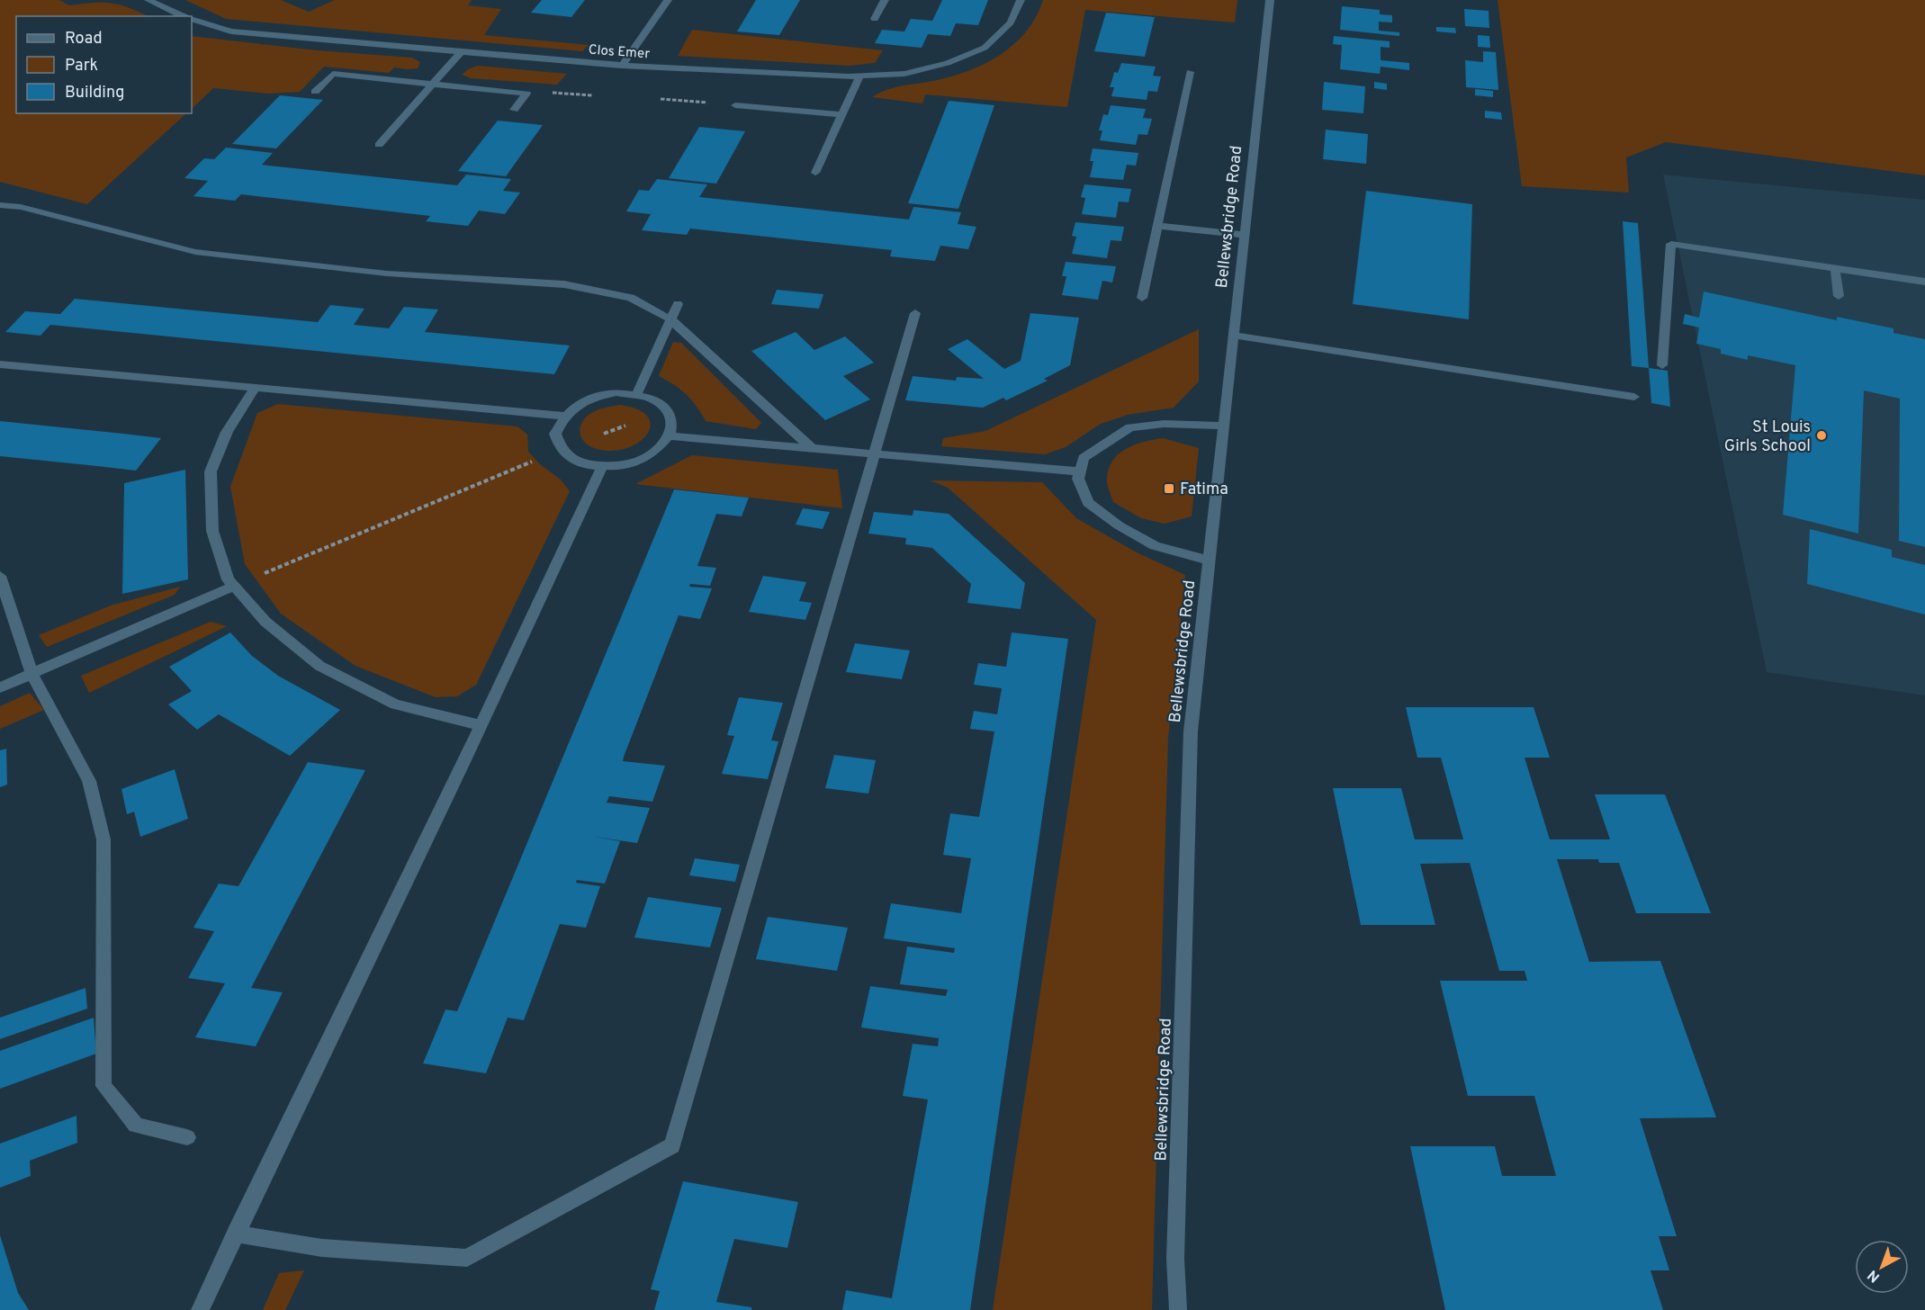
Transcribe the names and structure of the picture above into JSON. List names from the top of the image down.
{
  "streets": {
    "street": ["Clos Emer", "Bellewsbridge Road"]
  },
  "places": {
    "other": ["St Louis Girls School"],
    "transit": ["Fatima"]
  },
  "legend": ["Road", "Park", "Building"],
  "north": "bottom left"
}
